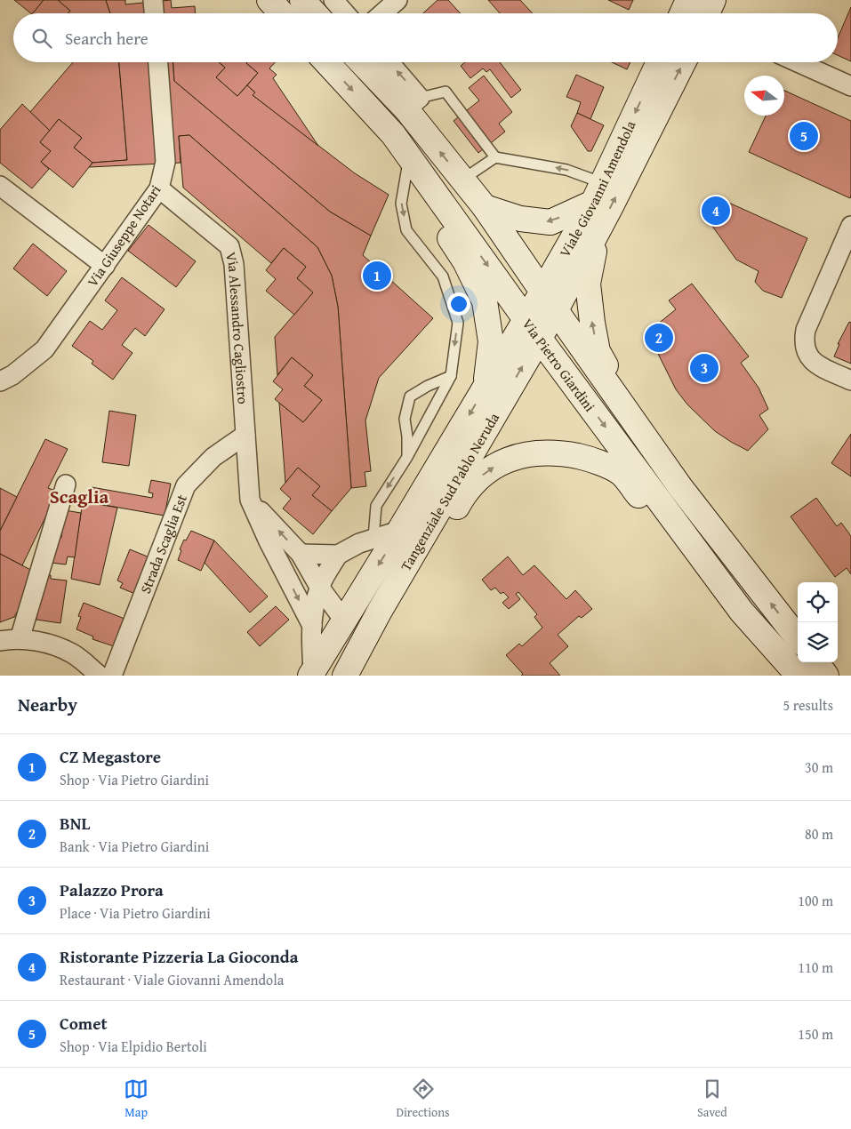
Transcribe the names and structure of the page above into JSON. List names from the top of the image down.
{
  "streets": {
    "main road": ["Viale Giovanni Amendola", "Via Pietro Giardini", "Tangenziale Sud Pablo Neruda"],
    "street": ["Via Giuseppe Notari", "Via Alessandro Cagliostro", "Strada Scaglia Est"]
  },
  "crossings": [
    ["Viale Giovanni Amendola", "Via Pietro Giardini"],
    ["Viale Giovanni Amendola", "Tangenziale Sud Pablo Neruda"],
    ["Via Giuseppe Notari", "Via Alessandro Cagliostro"],
    ["Via Alessandro Cagliostro", "Strada Scaglia Est"],
    ["Via Pietro Giardini", "Tangenziale Sud Pablo Neruda"]
  ],
  "districts": ["Scaglia"],
  "north": "left",
  "page": {
    "search": "Search here",
    "pins": [
      "5",
      "4",
      "1",
      "2",
      "3"
    ],
    "heading": ["Nearby", "5 results"],
    "list": [
      {
        "mark": "1",
        "name": "CZ Megastore",
        "note": "Shop · Via Pietro Giardini",
        "value": "30 m"
      },
      {
        "mark": "2",
        "name": "BNL",
        "note": "Bank · Via Pietro Giardini",
        "value": "80 m"
      },
      {
        "mark": "3",
        "name": "Palazzo Prora",
        "note": "Place · Via Pietro Giardini",
        "value": "100 m"
      },
      {
        "mark": "4",
        "name": "Ristorante Pizzeria La Gioconda",
        "note": "Restaurant · Viale Giovanni Amendola",
        "value": "110 m"
      },
      {
        "mark": "5",
        "name": "Comet",
        "note": "Shop · Via Elpidio Bertoli",
        "value": "150 m"
      }
    ],
    "nav": ["Map", "Directions", "Saved"]
  }
}
